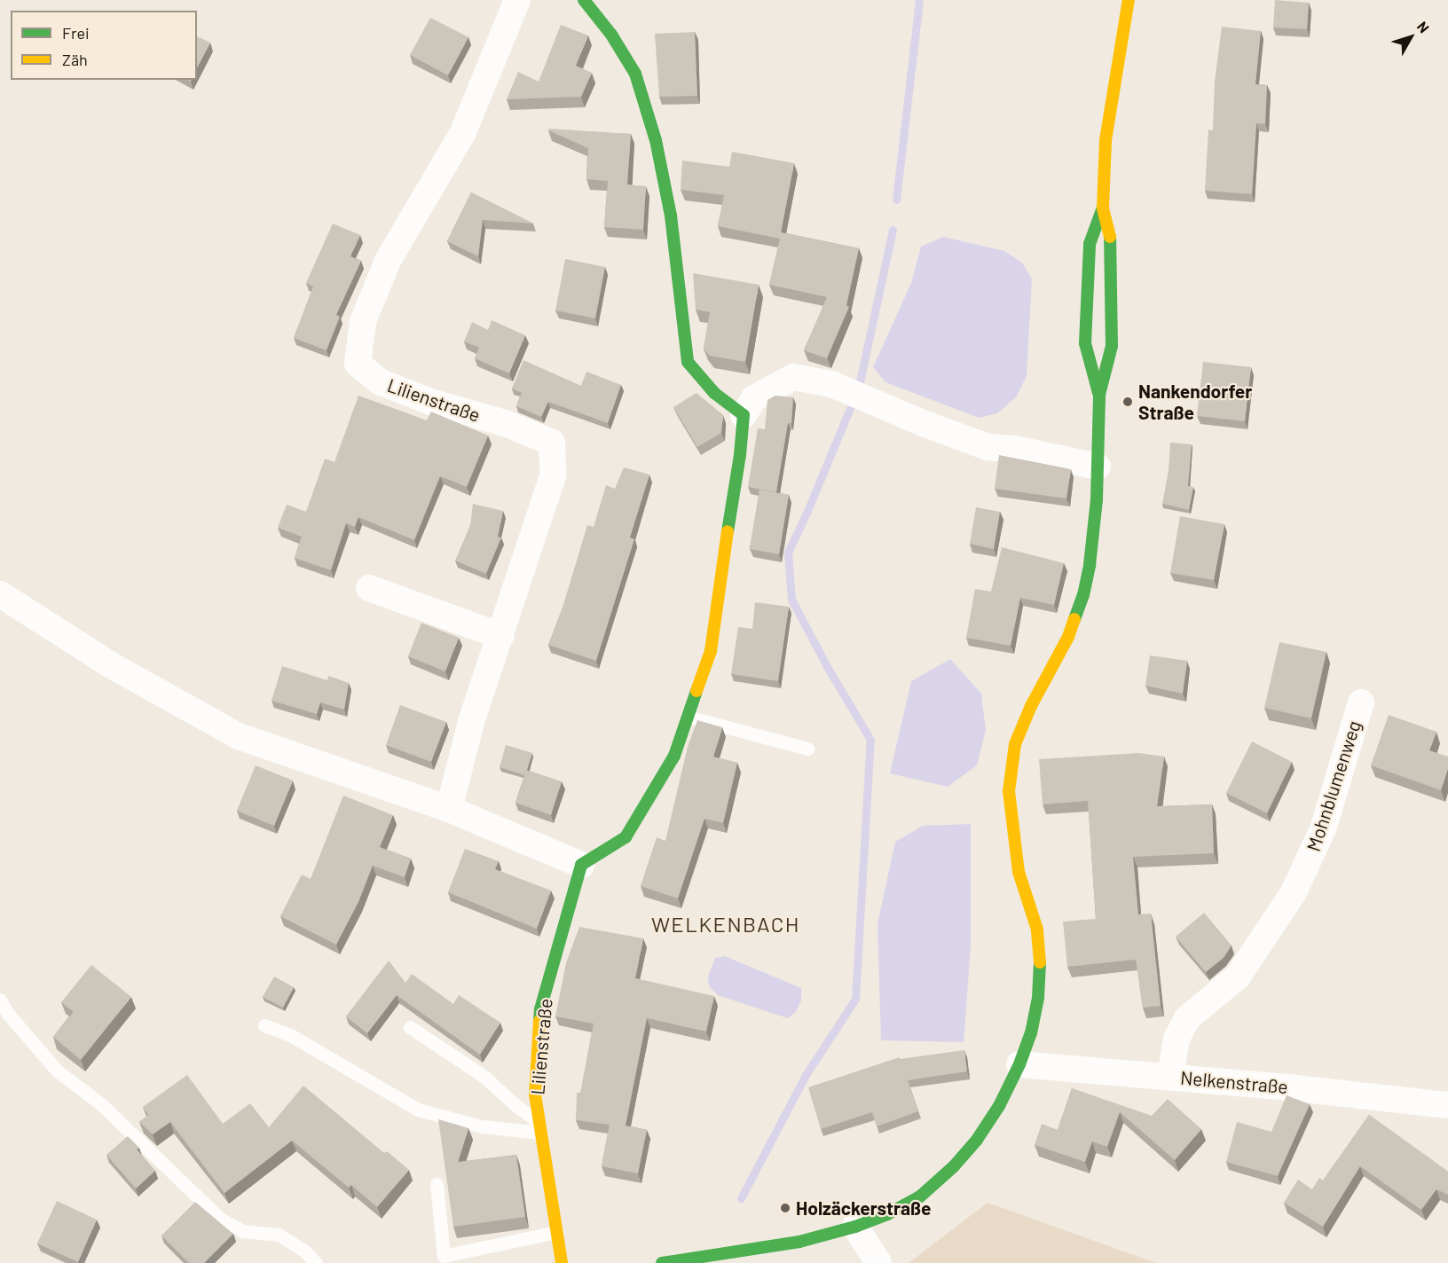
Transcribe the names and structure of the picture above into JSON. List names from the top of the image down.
{
  "streets": {
    "main road": ["Lilienstraße"],
    "street": ["Mohnblumenweg", "Nelkenstraße"]
  },
  "crossings": [
    ["Mohnblumenweg", "Nelkenstraße"]
  ],
  "districts": ["WELKENBACH"],
  "places": ["Nankendorfer Straße", "Holzäckerstraße"],
  "legend": ["Frei", "Zäh"],
  "north": "top right"
}
